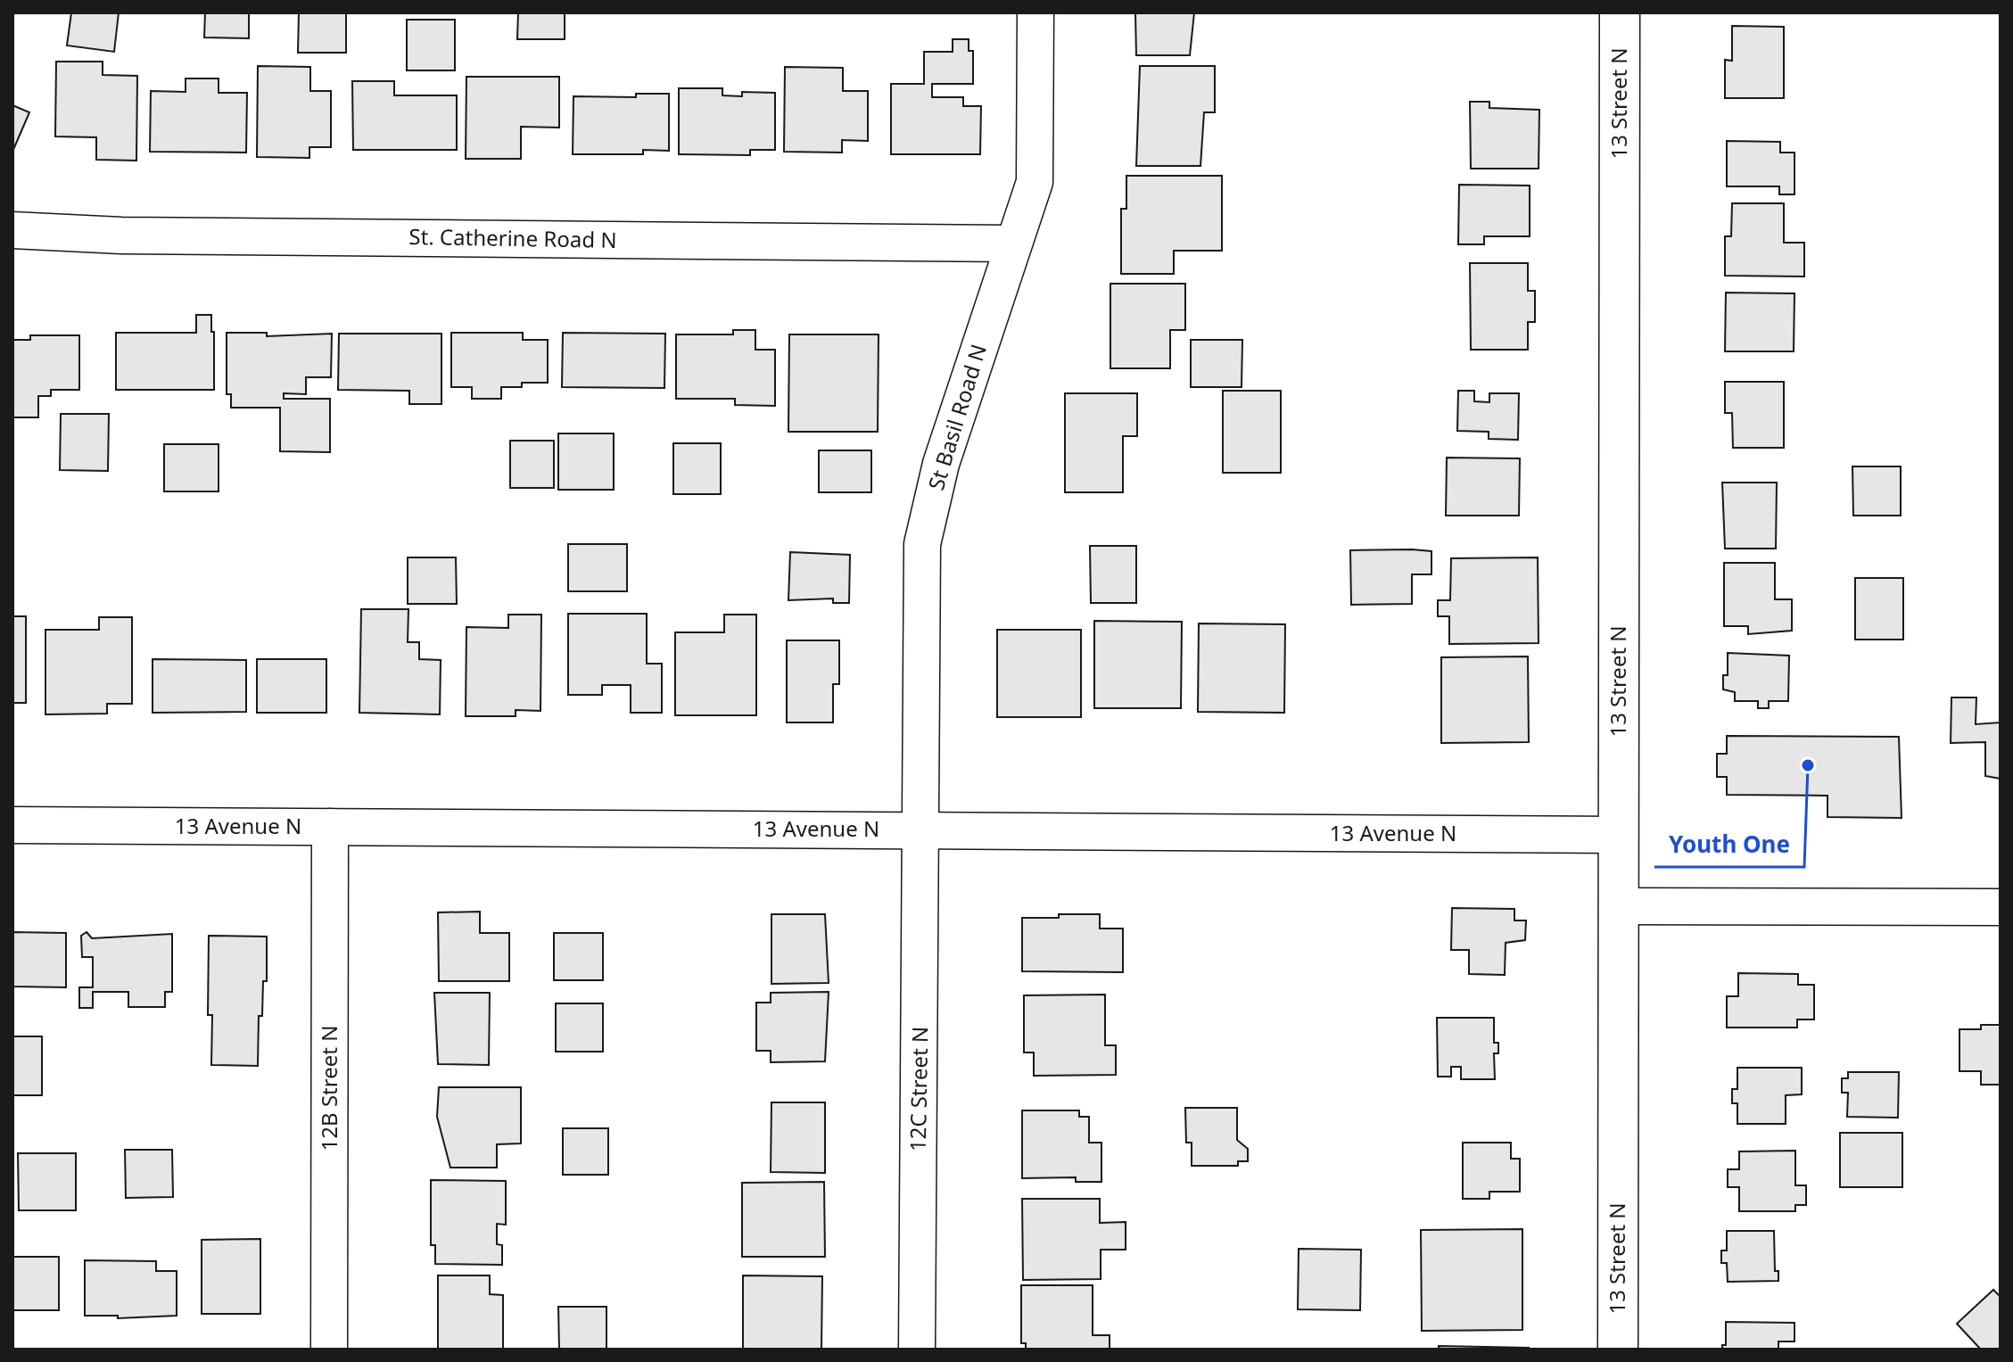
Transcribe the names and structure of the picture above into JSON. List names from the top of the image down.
{
  "streets": {
    "street": [
      "13 Street N",
      "St. Catherine Road N",
      "St Basil Road N",
      "13 Avenue N",
      "12B Street N",
      "12C Street N"
    ]
  },
  "crossings": [
    ["13 Street N", "13 Avenue N"],
    ["St. Catherine Road N", "St Basil Road N"],
    ["St Basil Road N", "13 Avenue N"],
    ["St Basil Road N", "12C Street N"],
    ["13 Avenue N", "12B Street N"],
    ["13 Avenue N", "12C Street N"]
  ],
  "places": ["Youth One"]
}
